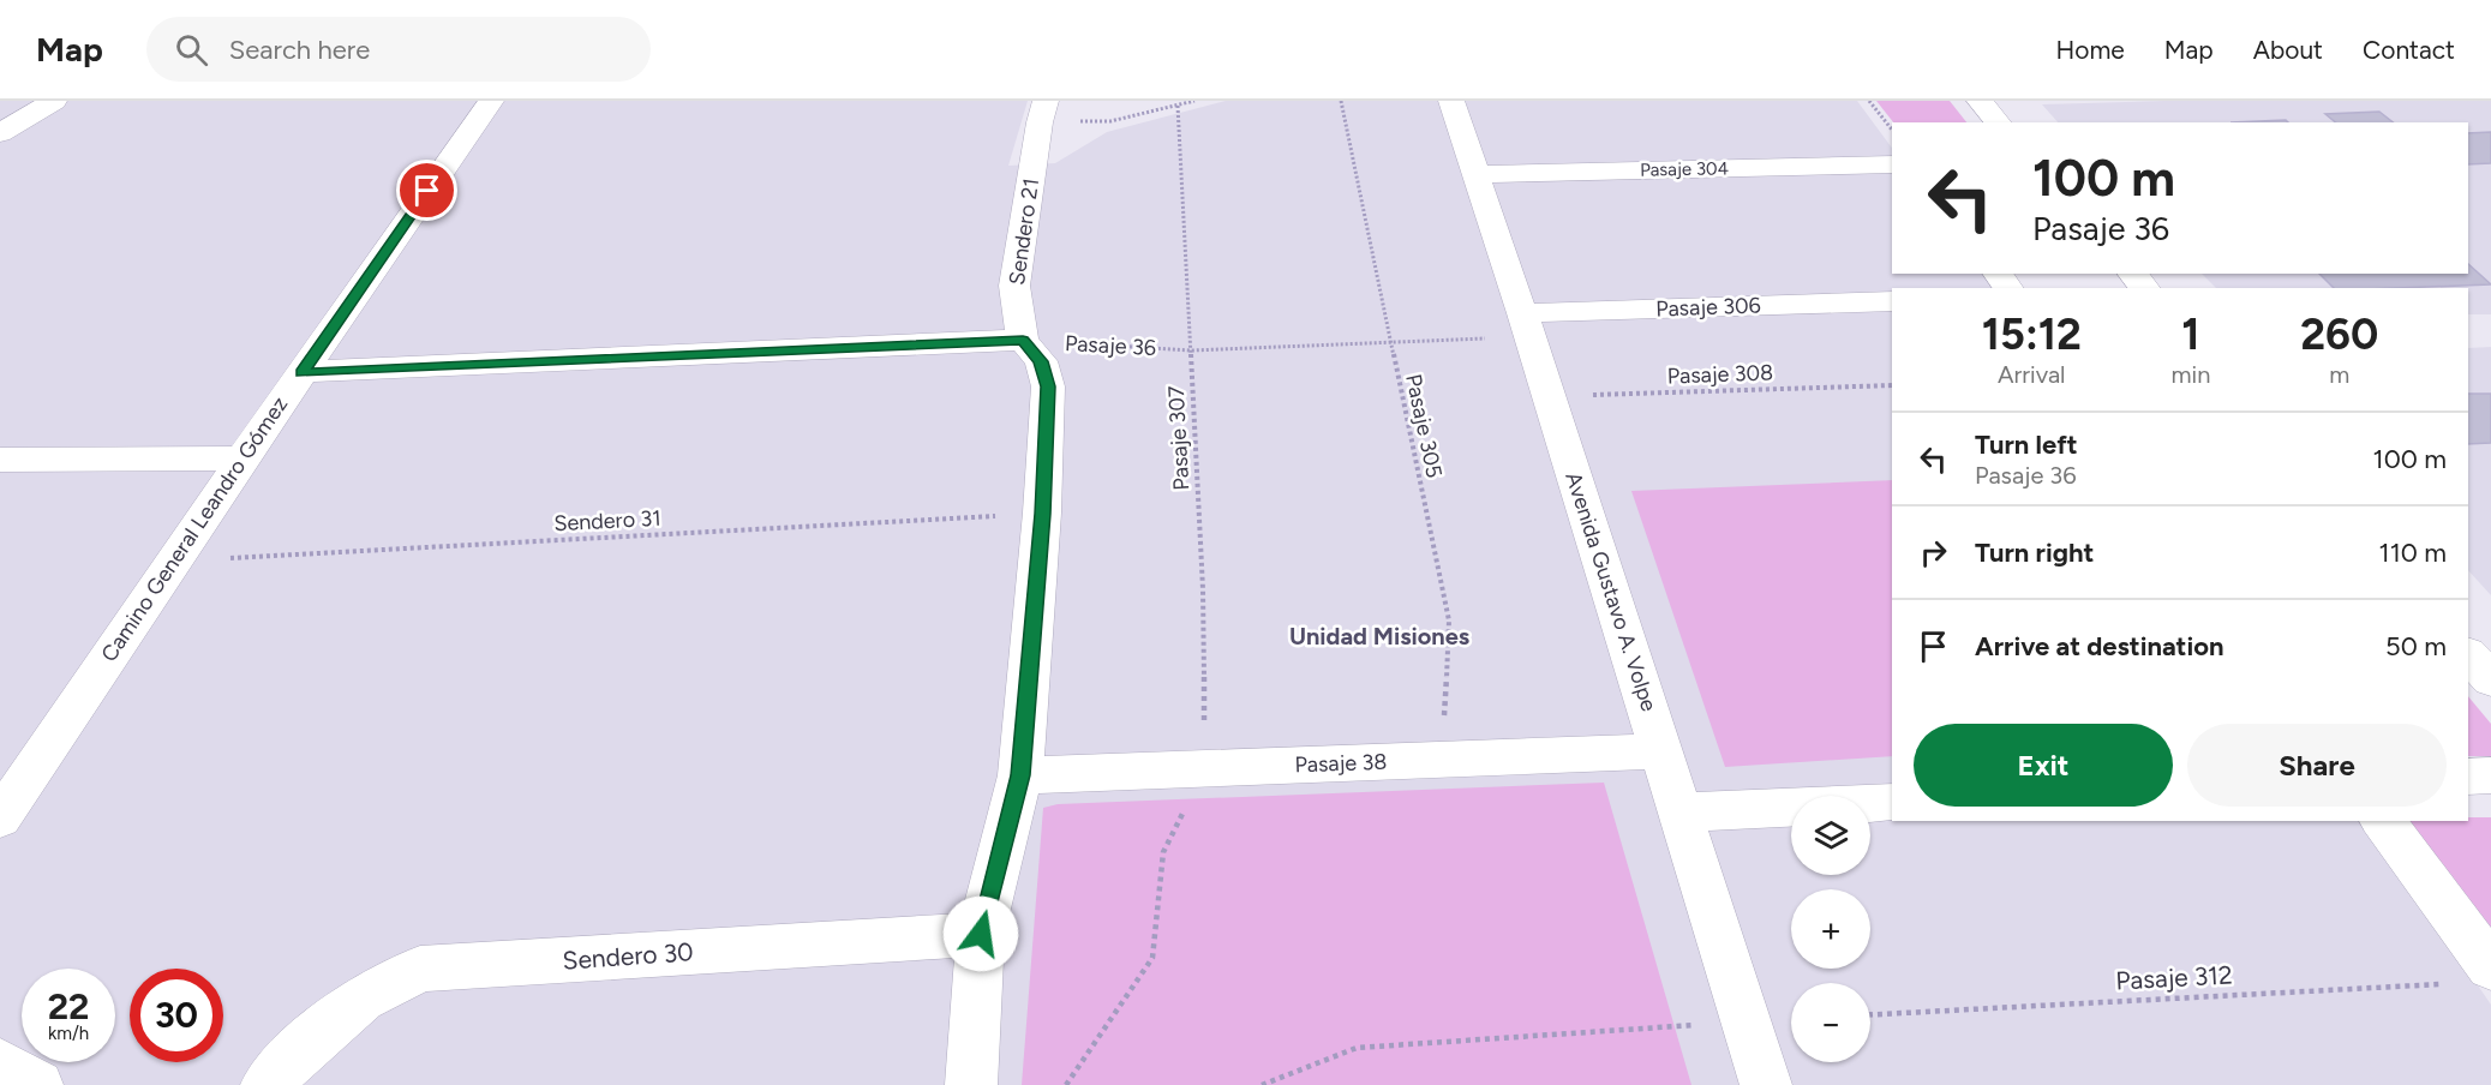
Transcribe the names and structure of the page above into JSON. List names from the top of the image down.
{
  "streets": {
    "street": [
      "Pasaje 304",
      "Sendero 21",
      "Pasaje 306",
      "Camino General Leandro Gómez",
      "Avenida Gustavo A. Volpe",
      "Pasaje 38",
      "Sendero 30"
    ],
    "path": [
      "Pasaje 36",
      "Pasaje 308",
      "Pasaje 305",
      "Pasaje 307",
      "Sendero 31",
      "Pasaje 312"
    ]
  },
  "crossings": [
    ["Pasaje 304", "Avenida Gustavo A. Volpe"],
    ["Sendero 21", "Pasaje 36"],
    ["Sendero 21", "Sendero 31"],
    ["Sendero 21", "Pasaje 38"],
    ["Sendero 21", "Sendero 30"],
    ["Pasaje 306", "Pasaje 36"],
    ["Pasaje 306", "Avenida Gustavo A. Volpe"],
    ["Pasaje 36", "Pasaje 305"],
    ["Pasaje 36", "Pasaje 307"],
    ["Pasaje 36", "Avenida Gustavo A. Volpe"],
    ["Pasaje 308", "Avenida Gustavo A. Volpe"],
    ["Pasaje 305", "Pasaje 38"],
    ["Pasaje 307", "Pasaje 38"],
    ["Sendero 31", "Camino General Leandro Gómez"],
    ["Avenida Gustavo A. Volpe", "Pasaje 38"]
  ],
  "districts": ["Unidad Misiones"],
  "page": {
    "header": "Map",
    "search": "Search here",
    "nav": [
      "Home",
      "Map",
      "About",
      "Contact"
    ],
    "turn": ["100 m", "Pasaje 36"],
    "eta": [
      "15:12",
      "Arrival",
      "1",
      "min",
      "260",
      "m"
    ],
    "list": [
      {
        "name": "Turn left",
        "note": "Pasaje 36",
        "value": "100 m"
      },
      {
        "name": "Turn right",
        "value": "110 m"
      },
      {
        "name": "Arrive at destination",
        "value": "50 m"
      }
    ],
    "buttons": ["Exit", "Share"],
    "map_buttons": ["+", "−"],
    "speed": "22 km/h",
    "limit": "30"
  }
}
